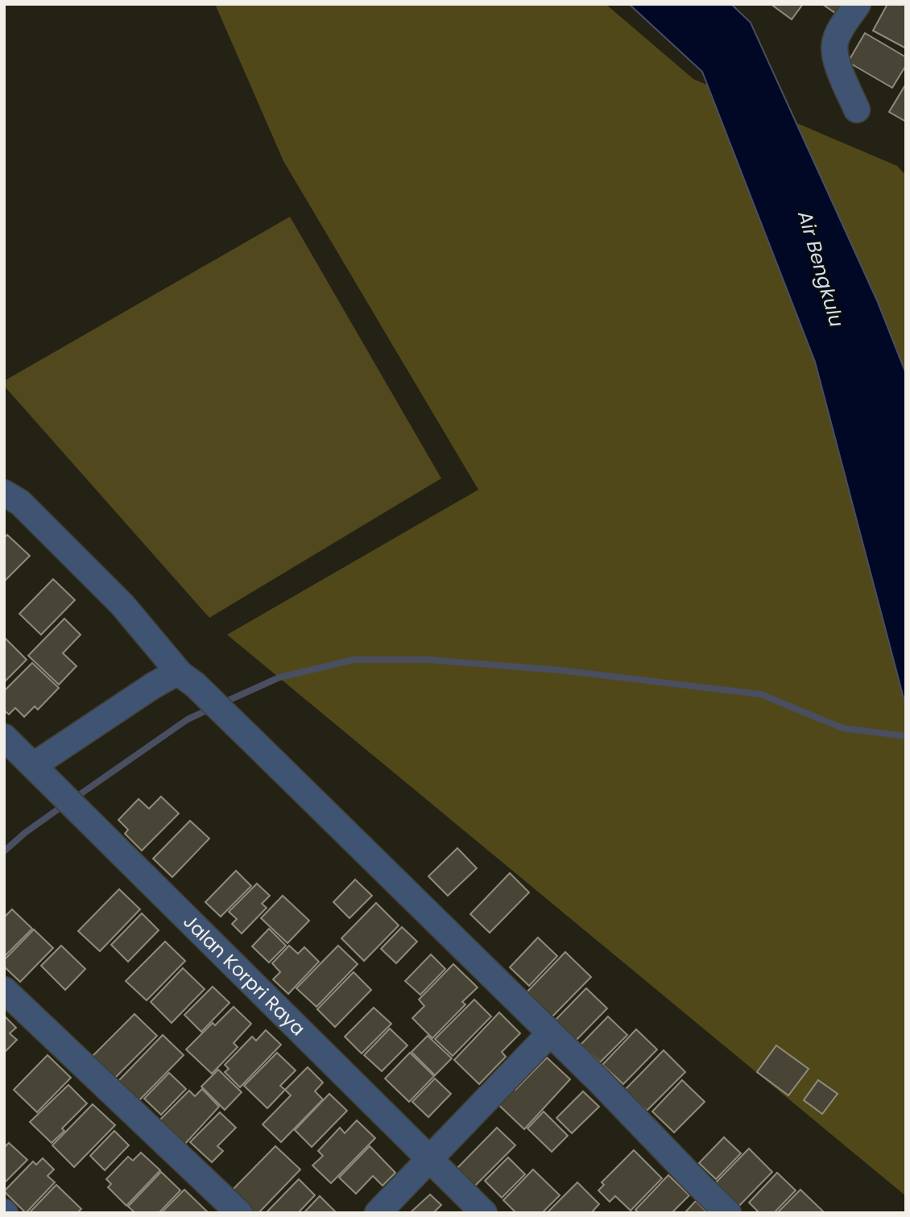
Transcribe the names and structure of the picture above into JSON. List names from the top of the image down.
{
  "streets": {
    "street": ["Jalan Korpri Raya"]
  },
  "water": ["Air Bengkulu"]
}
